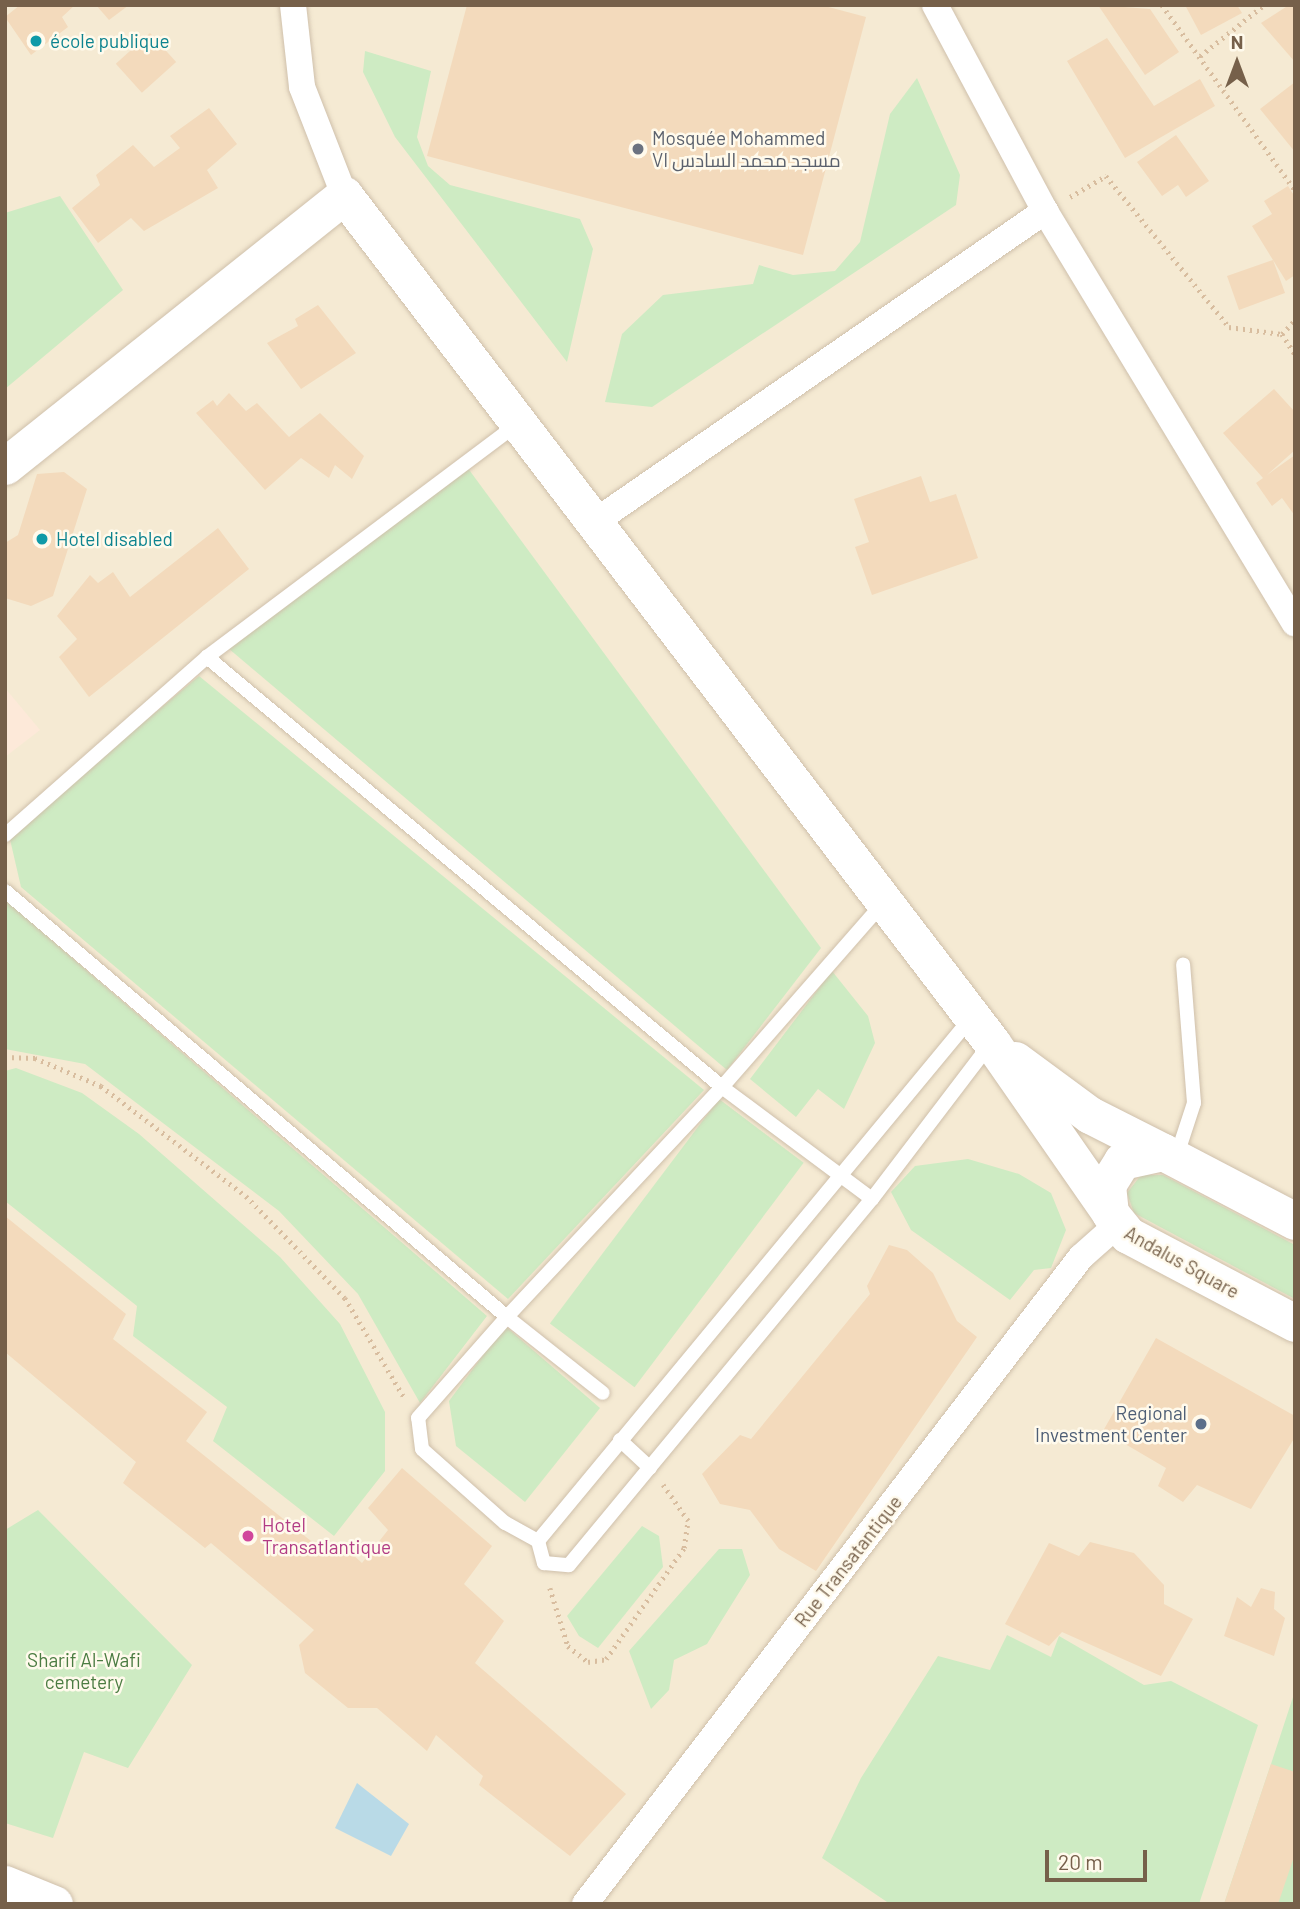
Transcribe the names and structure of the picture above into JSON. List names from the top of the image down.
{
  "streets": {
    "main road": ["Andalus Square"],
    "street": ["Rue Transatantique"]
  },
  "crossings": [
    ["Andalus Square", "Rue Transatantique"]
  ],
  "parks": ["Sharif Al-Wafi cemetery"],
  "places": [
    "école publique",
    "Mosquée Mohammed VI مسجد محمد السادس",
    "Hotel disabled",
    "Regional Investment Center",
    "Hotel Transatlantique"
  ],
  "scale_bar": "20 m",
  "north": "top"
}
